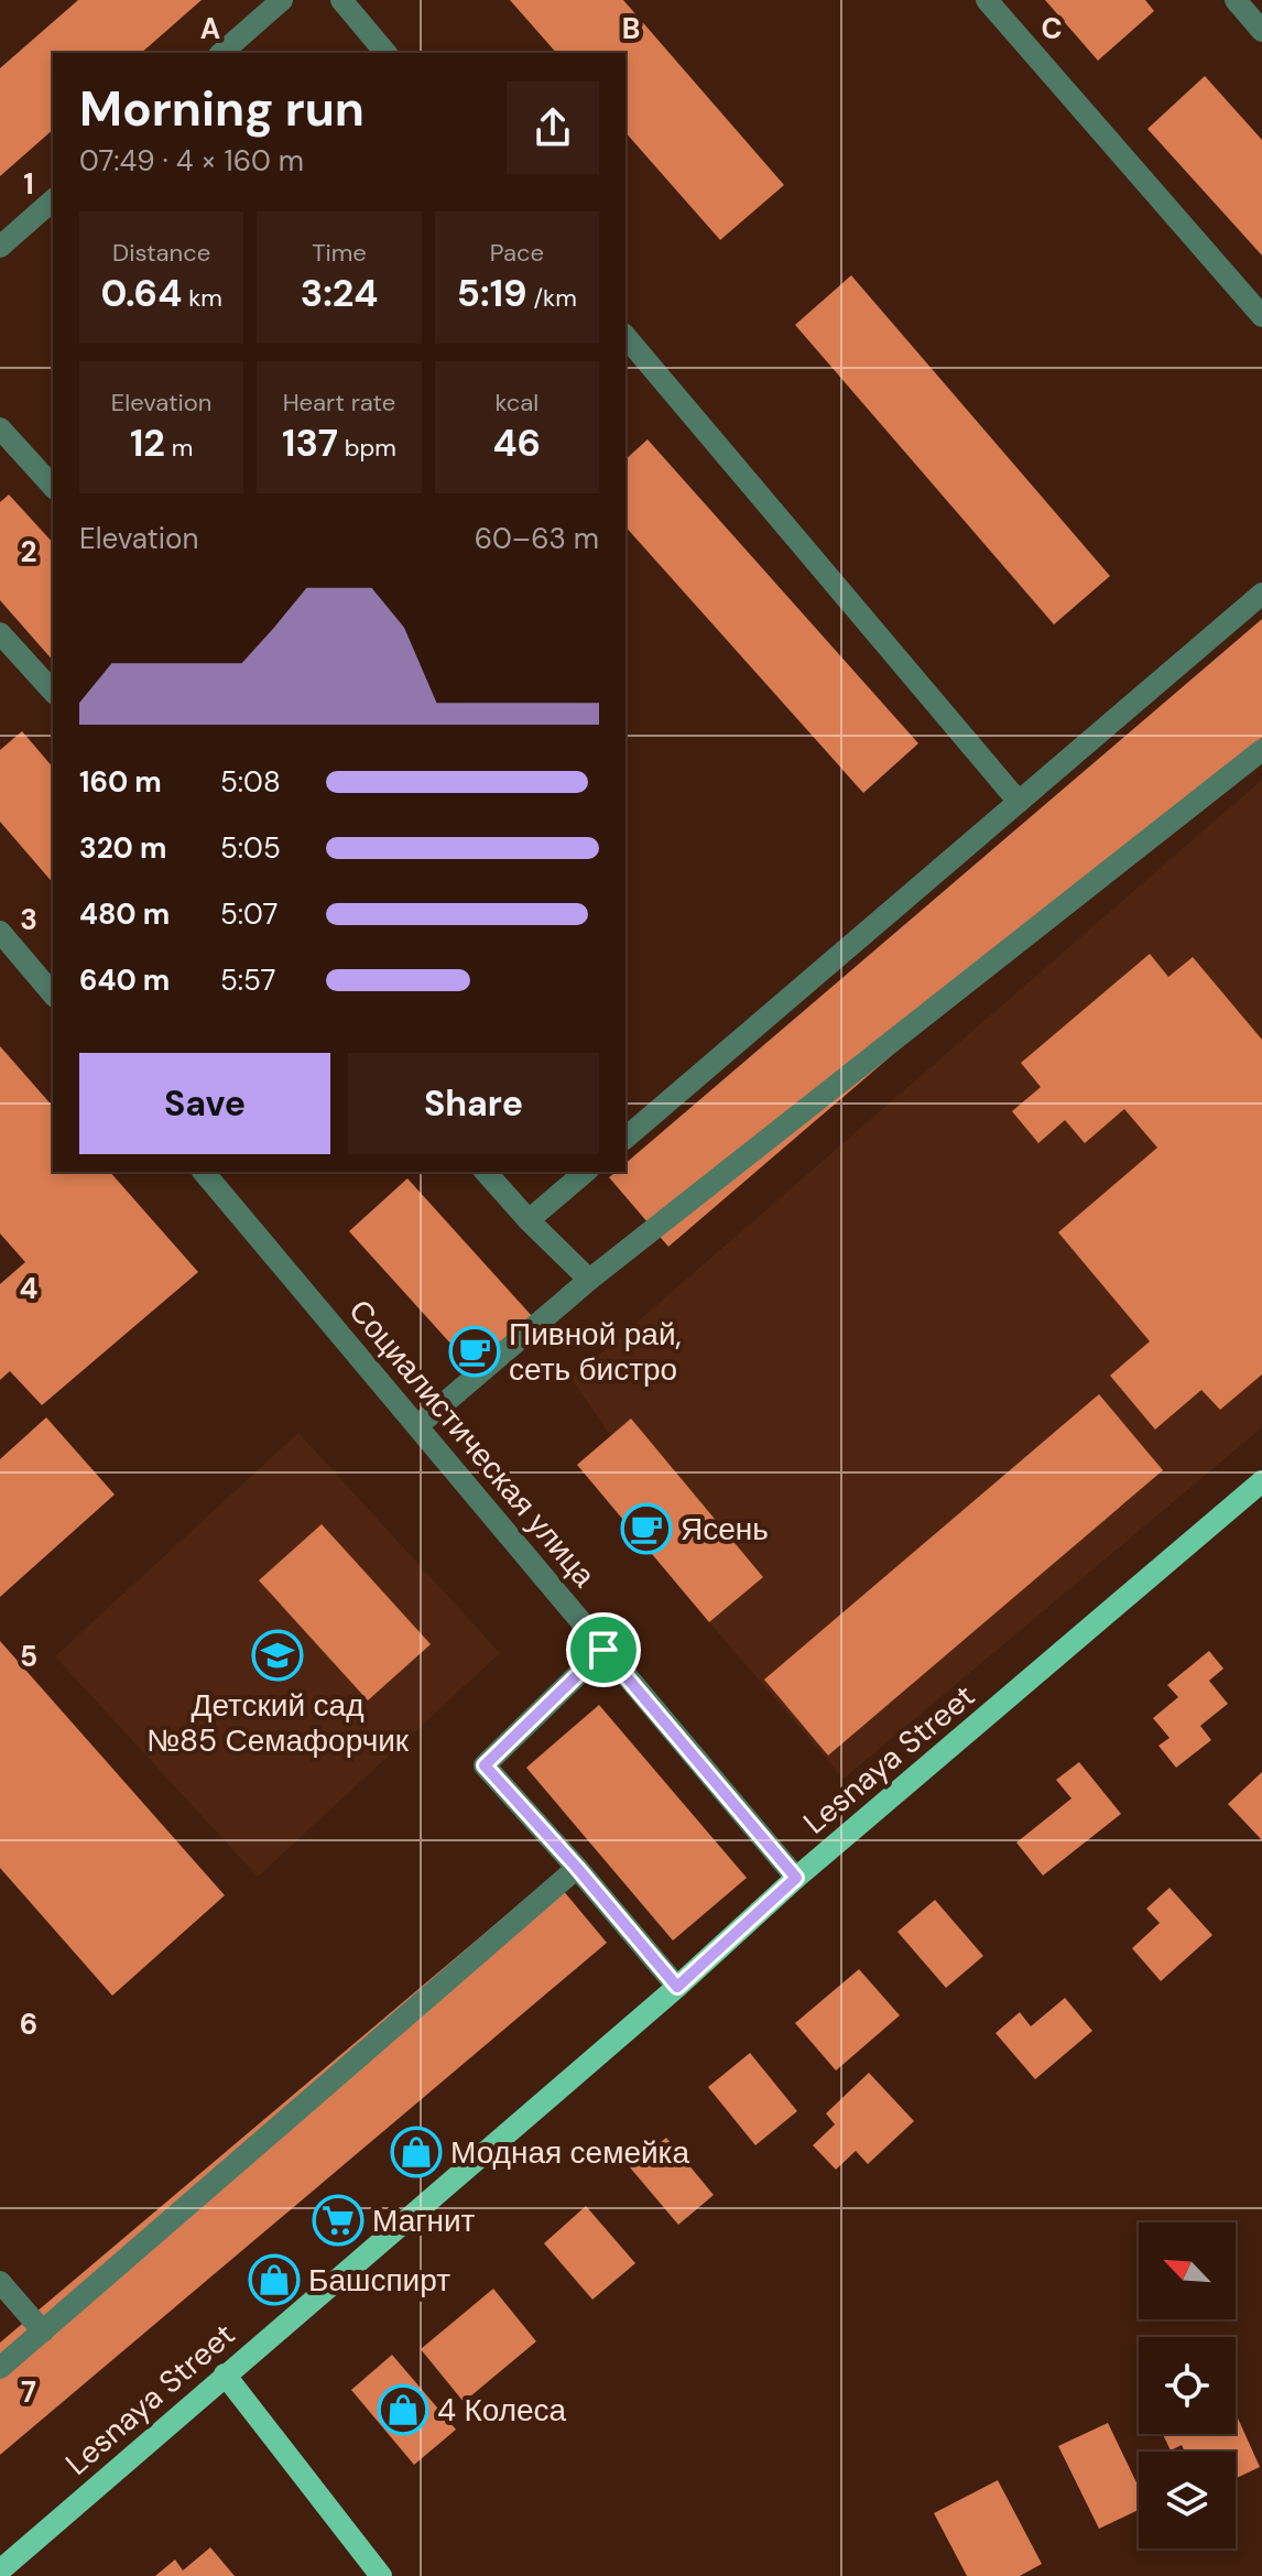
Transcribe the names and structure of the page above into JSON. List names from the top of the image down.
{
  "streets": {
    "main road": ["Lesnaya Street"],
    "street": ["Социалистическая улица"]
  },
  "crossings": [
    ["Социалистическая улица", "Lesnaya Street"]
  ],
  "places": {
    "cafe": ["Пивной рай, сеть бистро", "Ясень"],
    "school or university": ["Детский сад №85 Семафорчик"],
    "shop": ["Модная семейка", "Башспирт", "4 Колеса"],
    "supermarket": ["Магнит"]
  },
  "north": "top left",
  "page": {
    "heading": ["Morning run", "07:49 · 4 × 160 m"],
    "stats": [
      ["Distance", "0.64 km"],
      ["Time", "3:24"],
      ["Pace", "5:19 /km"],
      ["Elevation", "12 m"],
      ["Heart rate", "137 bpm"],
      ["kcal", "46"]
    ],
    "chart": ["Elevation", "60–63 m"],
    "list": [
      {
        "name": "160 m",
        "note": "5:08"
      },
      {
        "name": "320 m",
        "note": "5:05"
      },
      {
        "name": "480 m",
        "note": "5:07"
      },
      {
        "name": "640 m",
        "note": "5:57"
      }
    ],
    "buttons": ["Save", "Share"]
  },
  "grid": {
    "columns": ["A", "B", "C"],
    "rows": [
      "1",
      "2",
      "3",
      "4",
      "5",
      "6",
      "7"
    ]
  }
}
